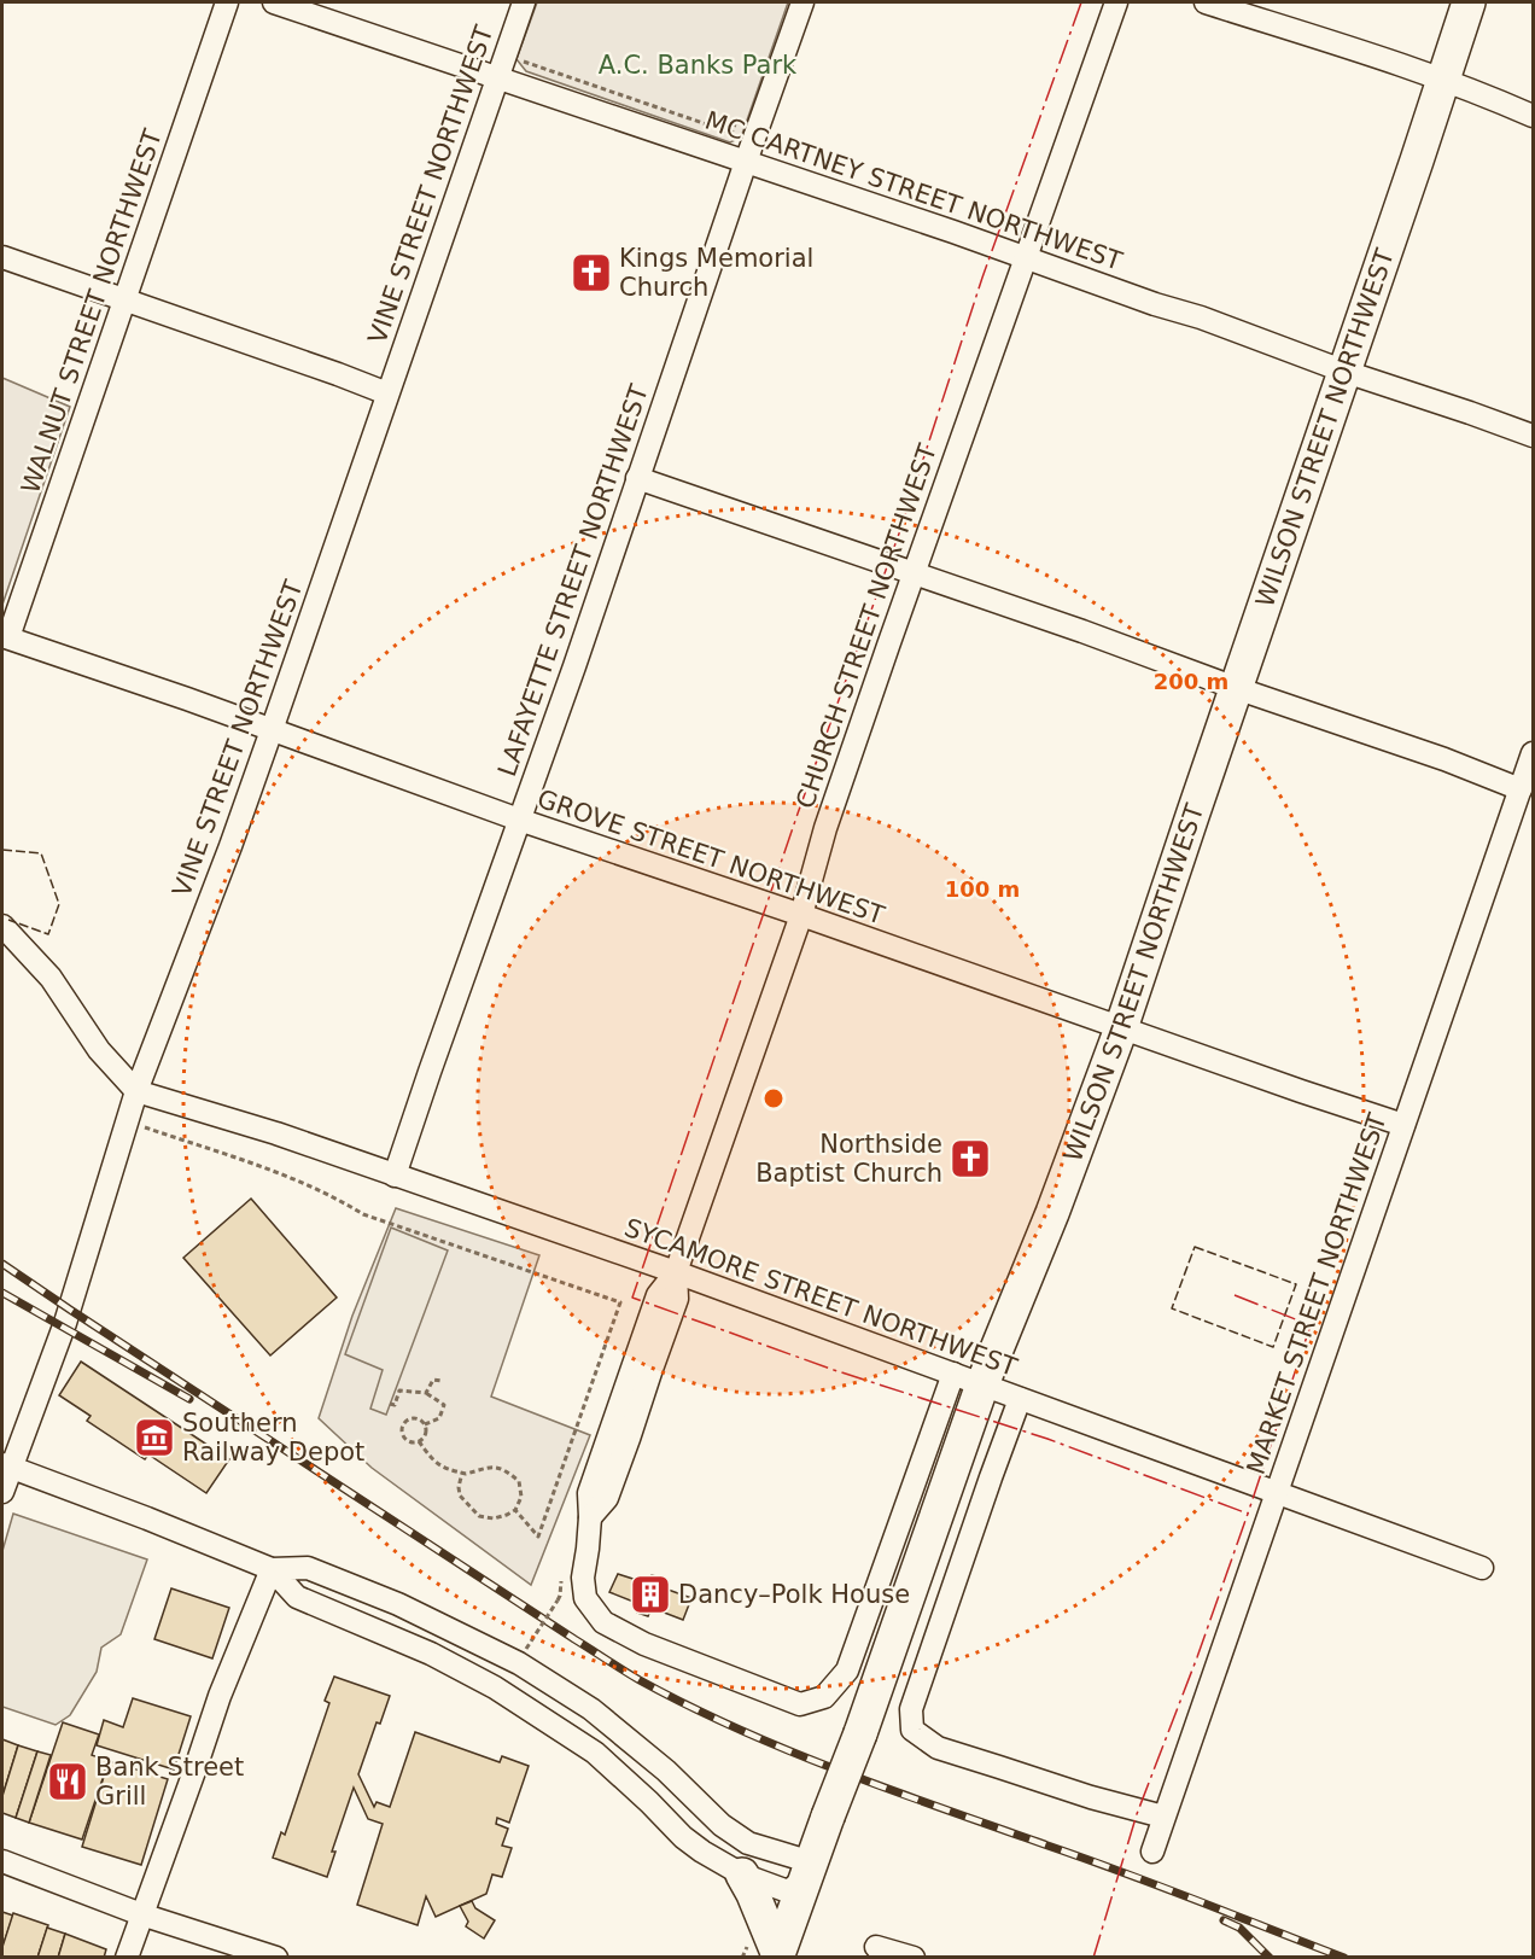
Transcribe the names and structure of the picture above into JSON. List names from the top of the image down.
{
  "streets": {
    "highway": ["WILSON STREET NORTHWEST"],
    "street": [
      "VINE STREET NORTHWEST",
      "MC CARTNEY STREET NORTHWEST",
      "WALNUT STREET NORTHWEST",
      "LAFAYETTE STREET NORTHWEST",
      "CHURCH STREET NORTHWEST",
      "GROVE STREET NORTHWEST",
      "MARKET STREET NORTHWEST",
      "SYCAMORE STREET NORTHWEST"
    ]
  },
  "crossings": [
    ["VINE STREET NORTHWEST", "MC CARTNEY STREET NORTHWEST"],
    ["VINE STREET NORTHWEST", "GROVE STREET NORTHWEST"],
    ["VINE STREET NORTHWEST", "SYCAMORE STREET NORTHWEST"],
    ["MC CARTNEY STREET NORTHWEST", "WILSON STREET NORTHWEST"],
    ["MC CARTNEY STREET NORTHWEST", "LAFAYETTE STREET NORTHWEST"],
    ["MC CARTNEY STREET NORTHWEST", "CHURCH STREET NORTHWEST"],
    ["WALNUT STREET NORTHWEST", "GROVE STREET NORTHWEST"],
    ["WILSON STREET NORTHWEST", "CHURCH STREET NORTHWEST"],
    ["WILSON STREET NORTHWEST", "GROVE STREET NORTHWEST"],
    ["WILSON STREET NORTHWEST", "SYCAMORE STREET NORTHWEST"],
    ["LAFAYETTE STREET NORTHWEST", "GROVE STREET NORTHWEST"],
    ["LAFAYETTE STREET NORTHWEST", "SYCAMORE STREET NORTHWEST"],
    ["CHURCH STREET NORTHWEST", "GROVE STREET NORTHWEST"],
    ["CHURCH STREET NORTHWEST", "SYCAMORE STREET NORTHWEST"],
    ["GROVE STREET NORTHWEST", "MARKET STREET NORTHWEST"],
    ["MARKET STREET NORTHWEST", "SYCAMORE STREET NORTHWEST"]
  ],
  "parks": ["A.C. Banks Park"],
  "places": {
    "church": ["Kings Memorial Church", "Northside Baptist Church"],
    "museum": ["Southern Railway Depot"],
    "building": ["Dancy–Polk House"],
    "restaurant": ["Bank Street Grill"]
  },
  "rings": ["200 m", "100 m"]
}
